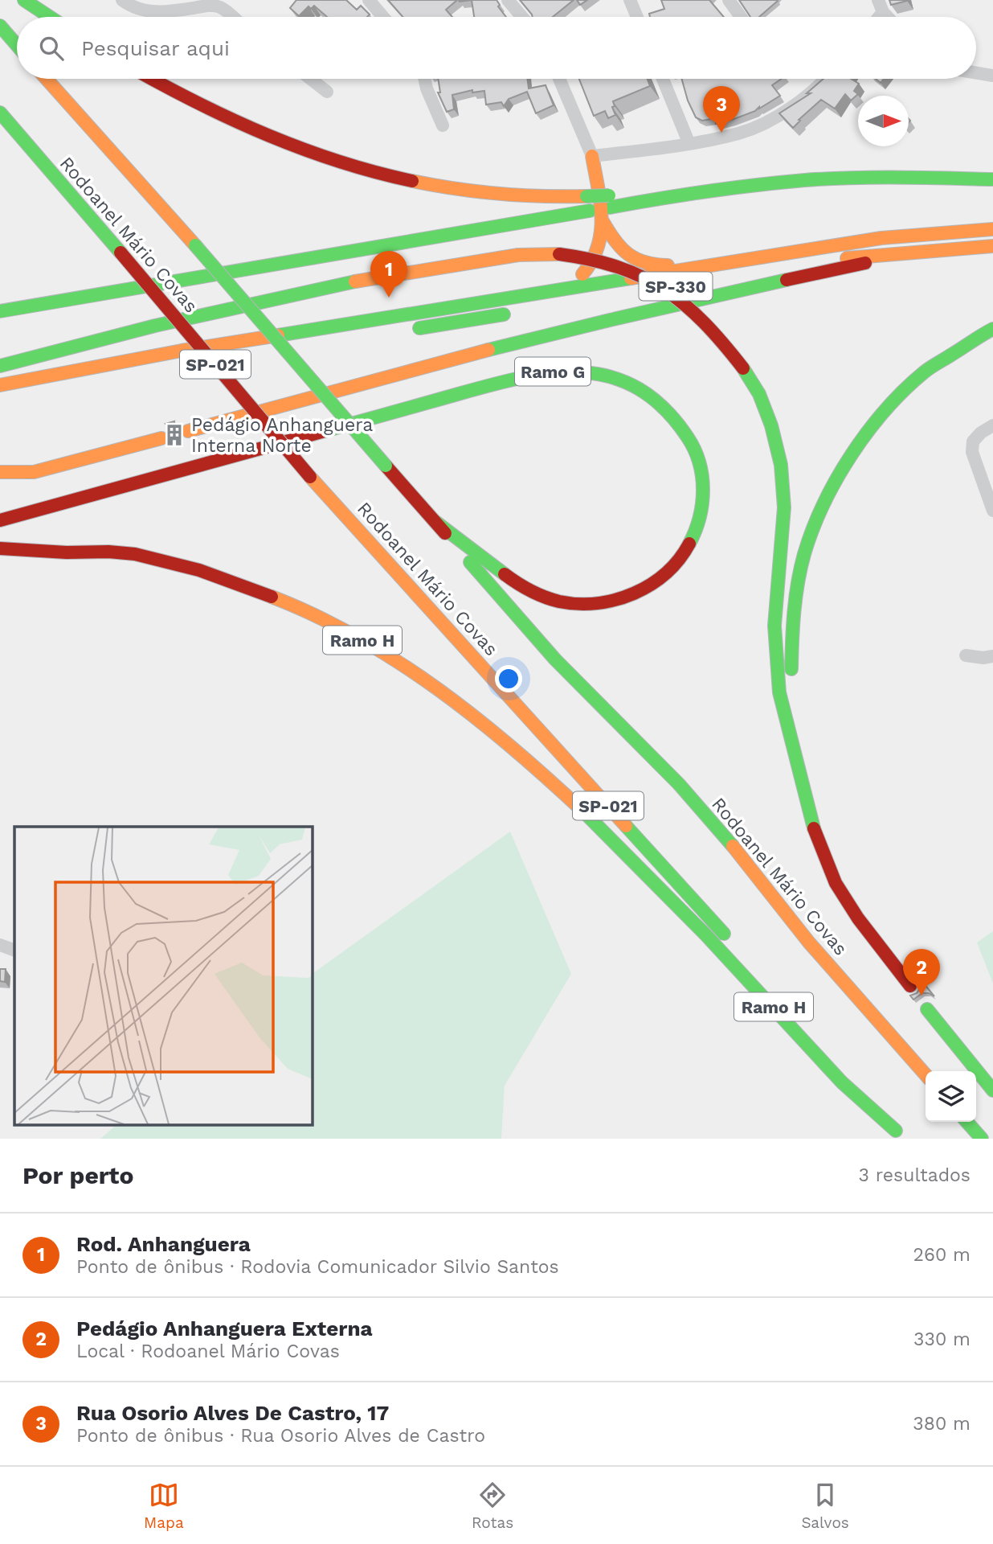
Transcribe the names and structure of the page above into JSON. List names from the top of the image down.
{
  "streets": {
    "highway": [
      "Rodoanel Mário Covas",
      "SP-330",
      "SP-021",
      "Ramo G",
      "Ramo H"
    ]
  },
  "crossings": [
    ["Rodoanel Mário Covas", "Ramo G"]
  ],
  "places": {
    "building": ["Pedágio Anhanguera Interna Norte"]
  },
  "north": "right",
  "page": {
    "search": "Pesquisar aqui",
    "pins": ["3", "1", "2"],
    "heading": ["Por perto", "3 resultados"],
    "list": [
      {
        "mark": "1",
        "name": "Rod. Anhanguera",
        "note": "Ponto de ônibus · Rodovia Comunicador Silvio Santos",
        "value": "260 m"
      },
      {
        "mark": "2",
        "name": "Pedágio Anhanguera Externa",
        "note": "Local · Rodoanel Mário Covas",
        "value": "330 m"
      },
      {
        "mark": "3",
        "name": "Rua Osorio Alves De Castro, 17",
        "note": "Ponto de ônibus · Rua Osorio Alves de Castro",
        "value": "380 m"
      }
    ],
    "nav": ["Mapa", "Rotas", "Salvos"]
  }
}
